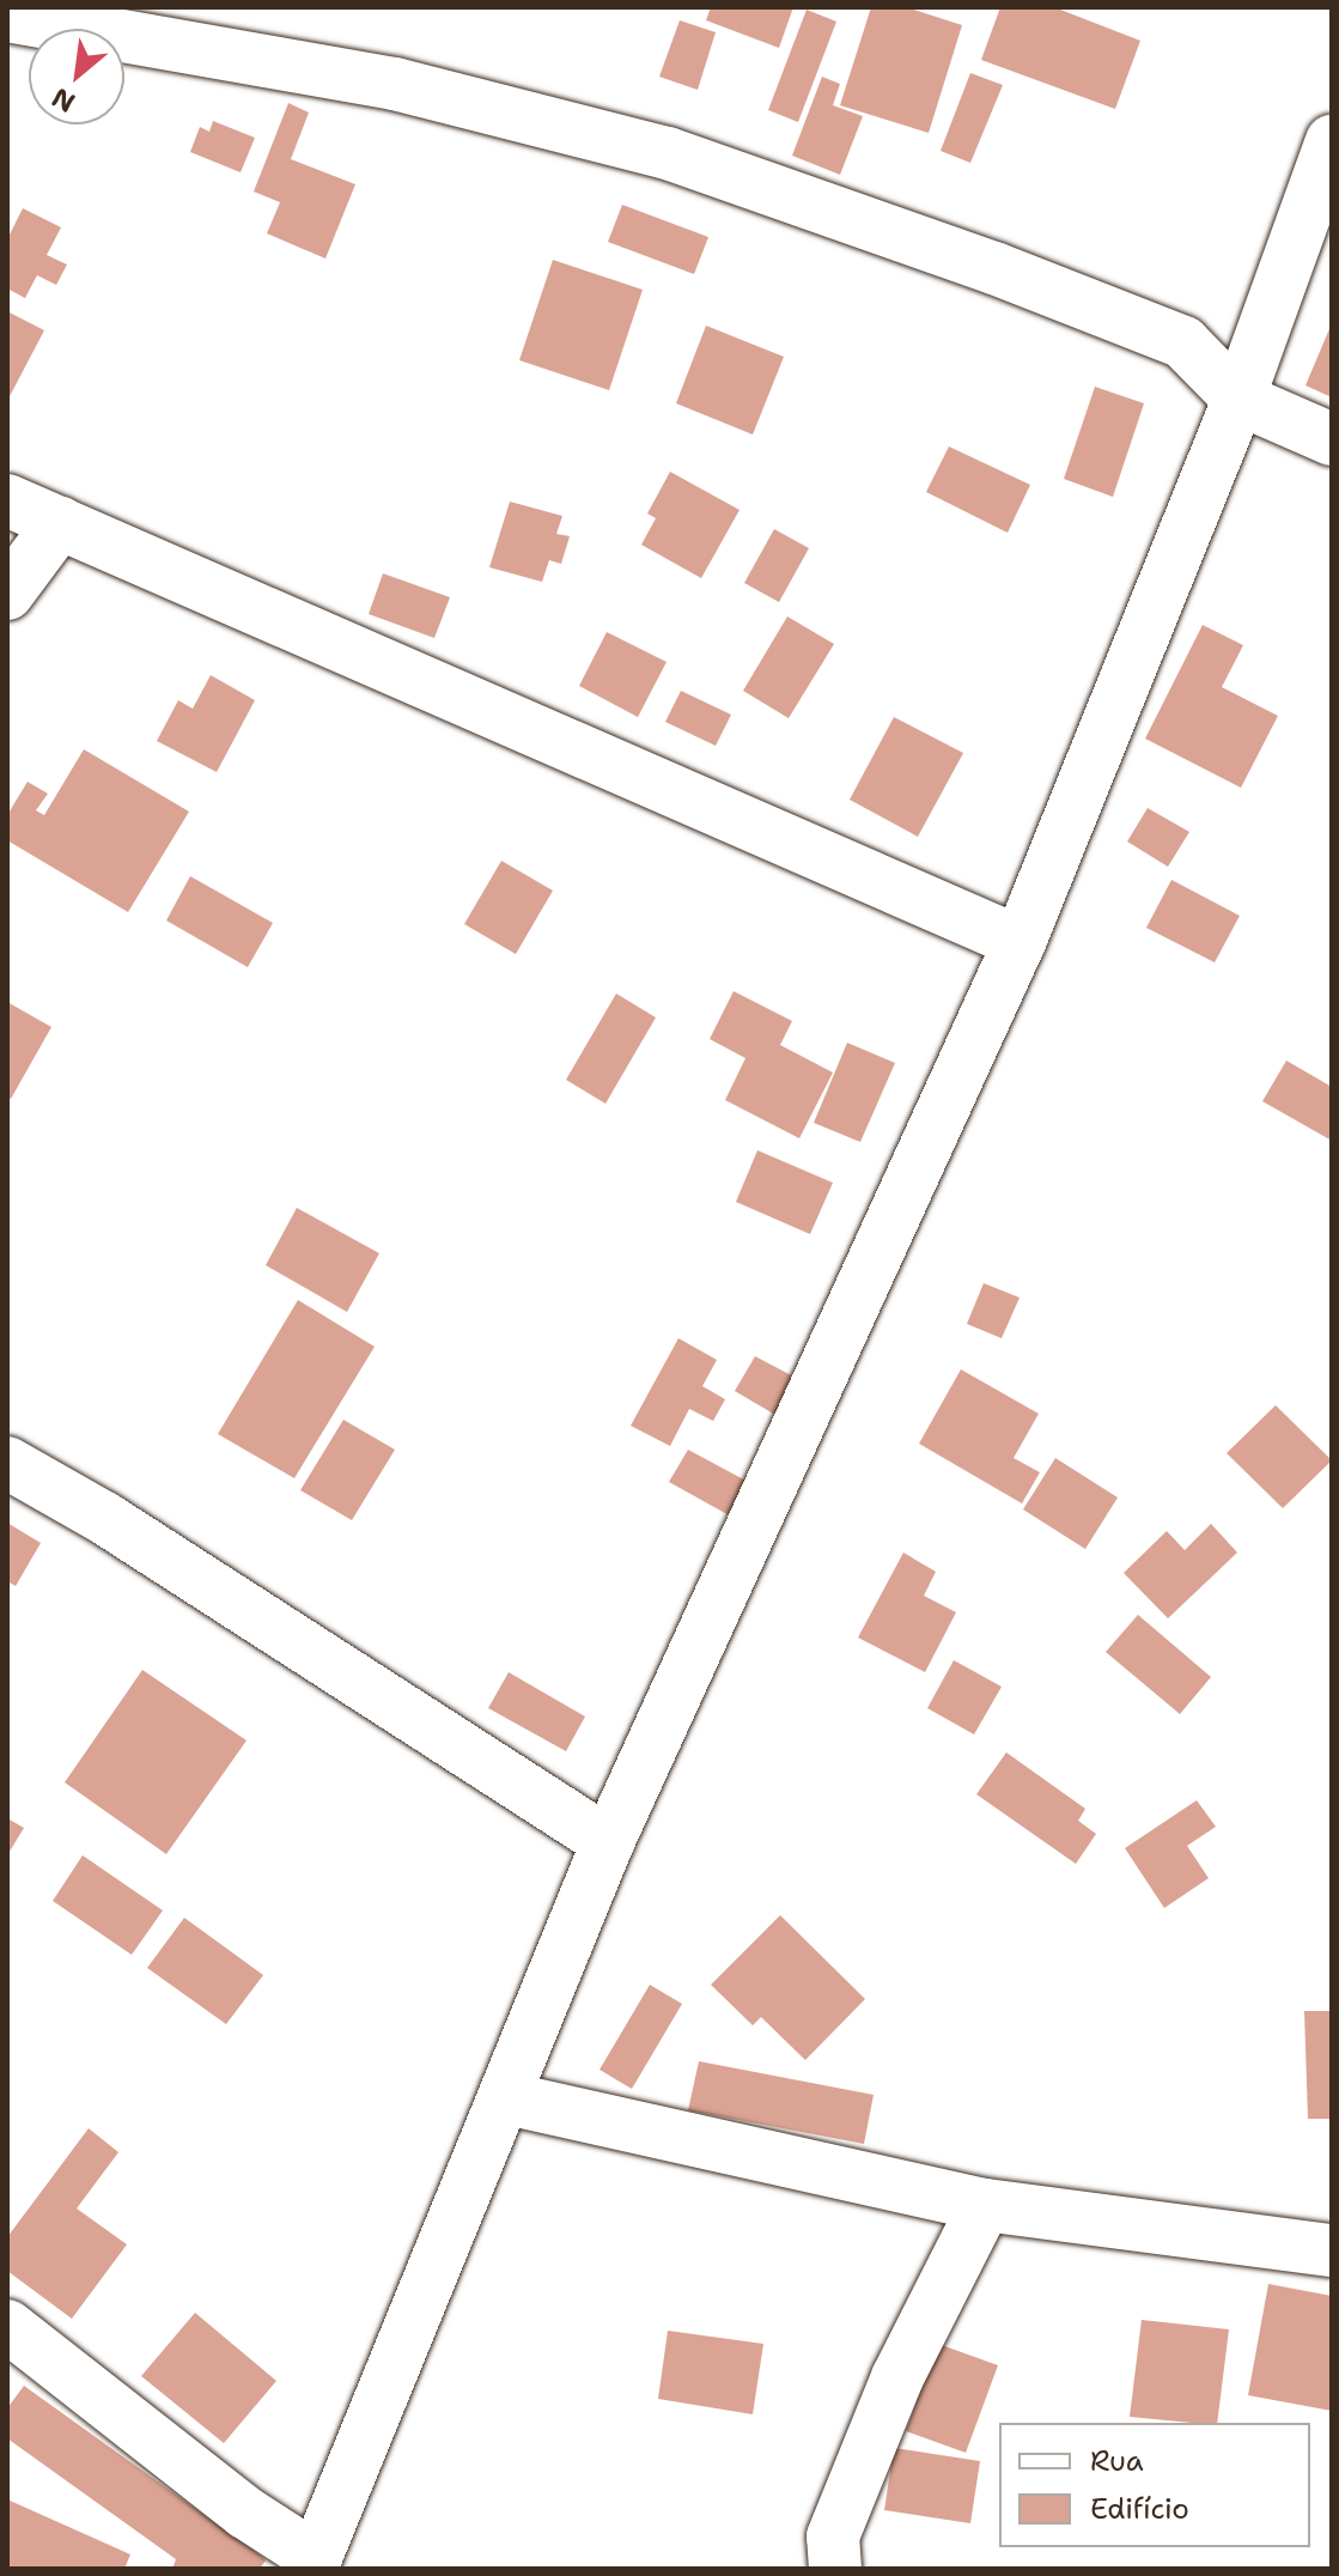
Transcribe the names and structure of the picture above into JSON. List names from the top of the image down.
{
  "legend": ["Rua", "Edifício"],
  "north": "bottom left"
}
